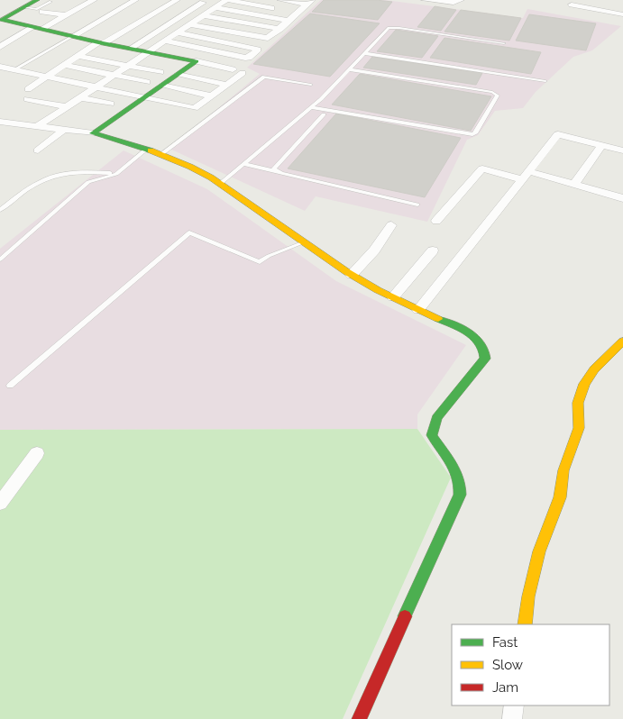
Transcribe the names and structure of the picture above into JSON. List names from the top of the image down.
{
  "legend": ["Fast", "Slow", "Jam"]
}
